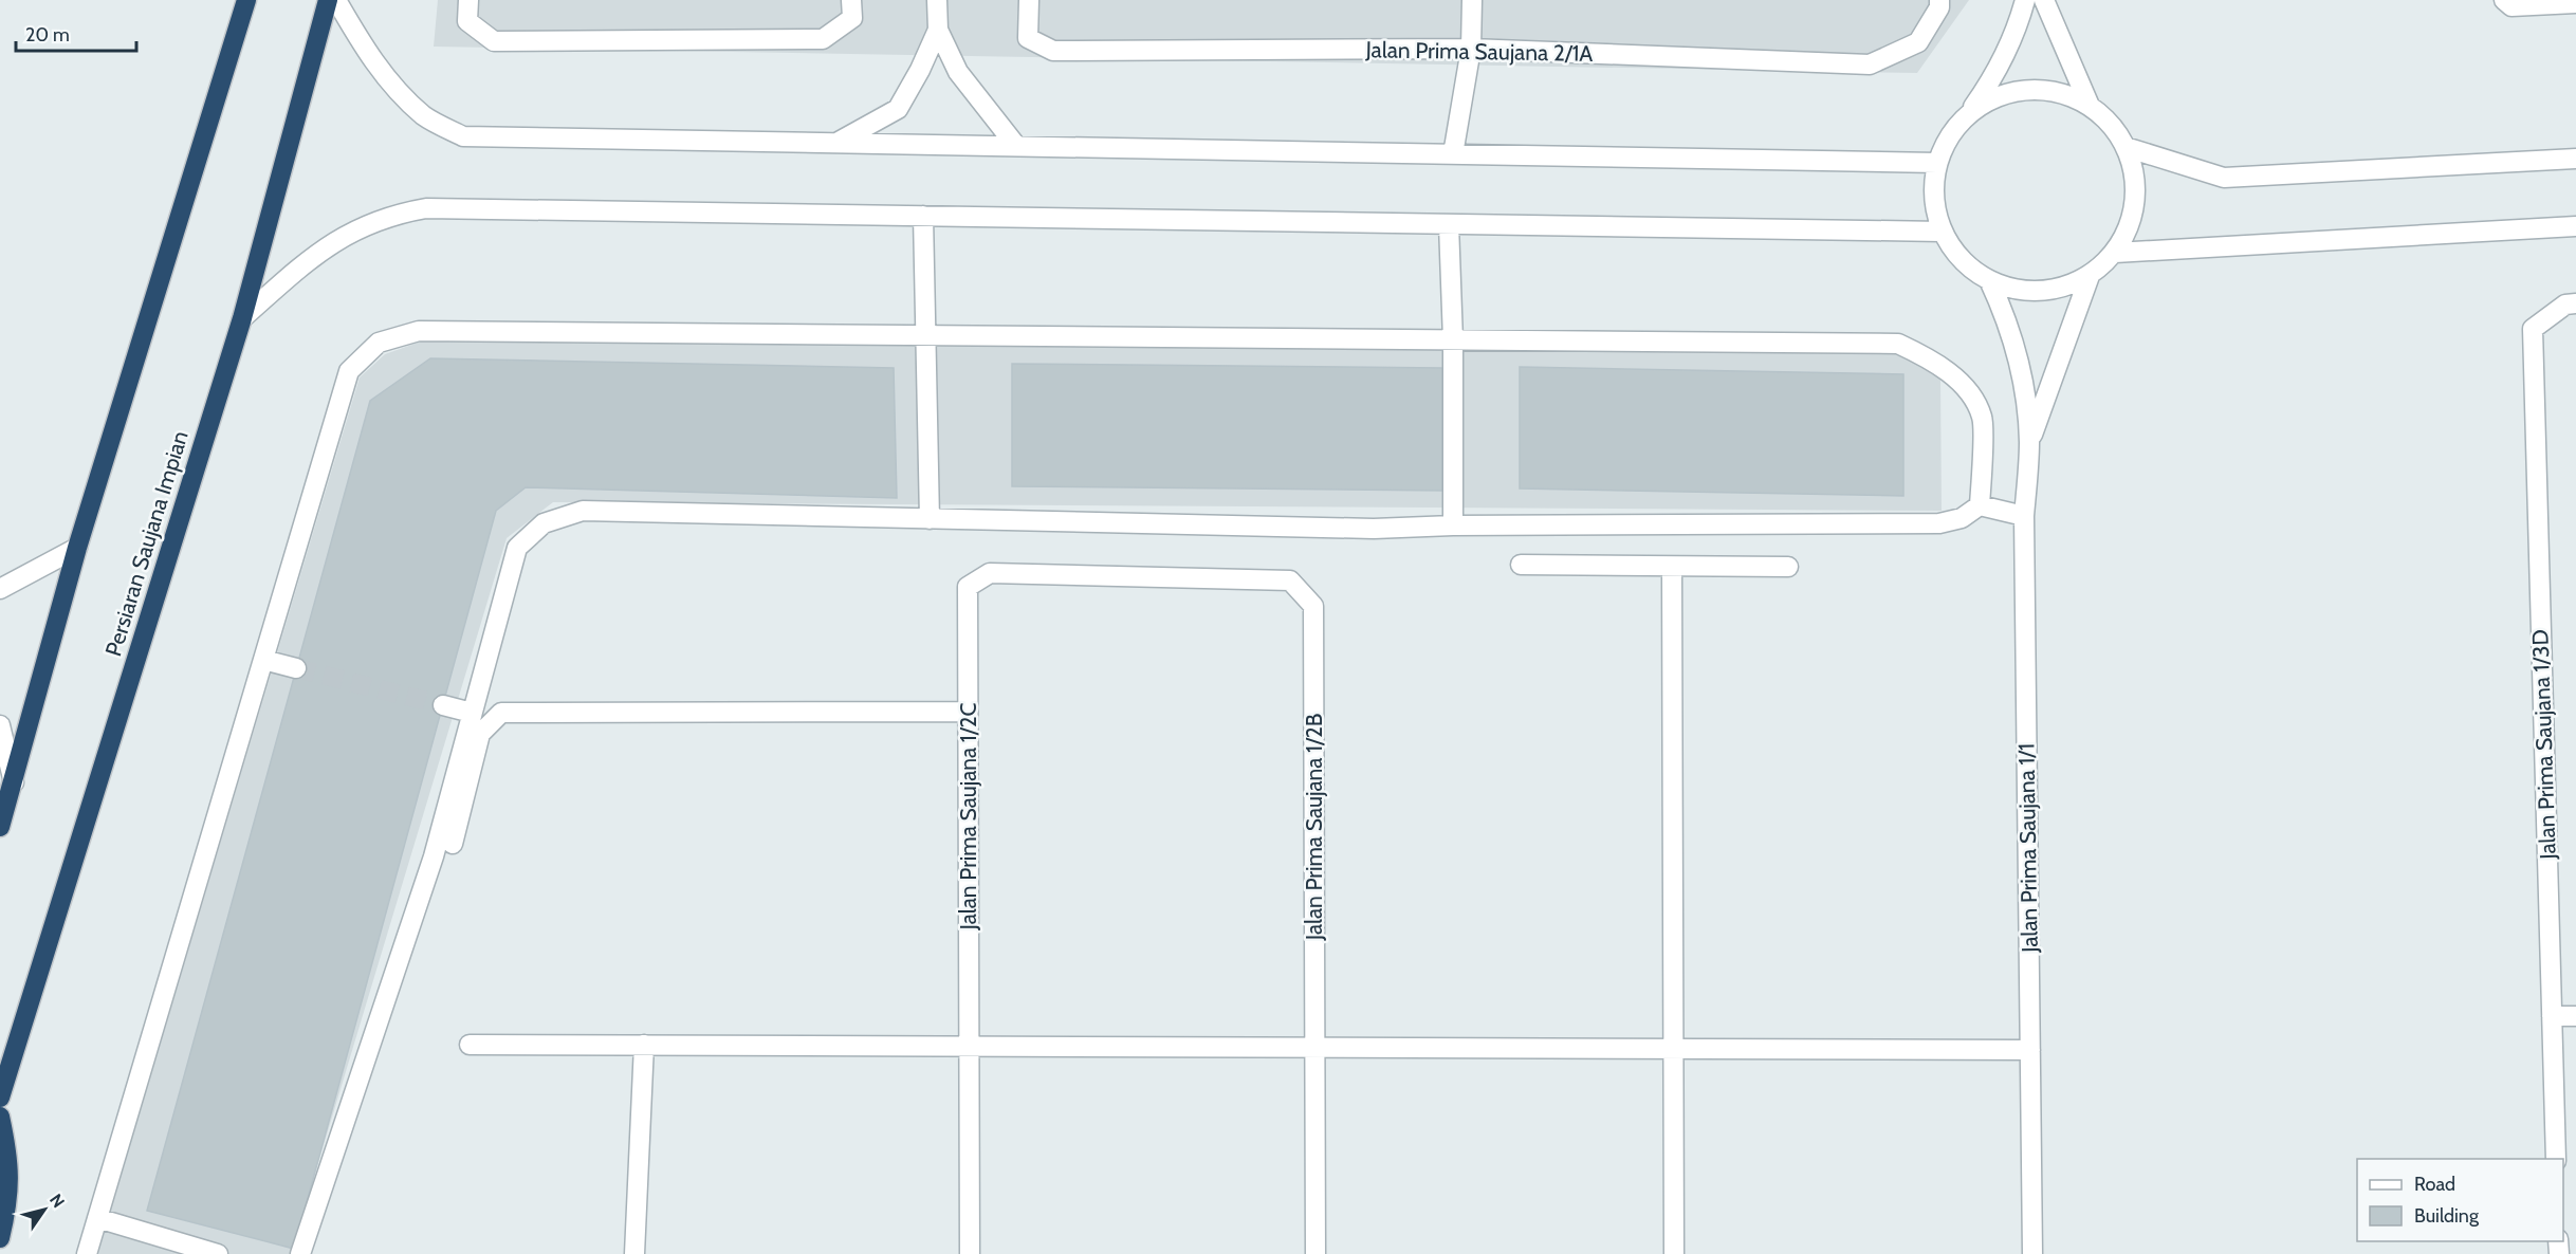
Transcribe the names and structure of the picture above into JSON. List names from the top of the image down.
{
  "streets": {
    "highway": ["Persiaran Saujana Impian"],
    "street": [
      "Jalan Prima Saujana 2/1A",
      "Jalan Prima Saujana 1/3D",
      "Jalan Prima Saujana 1/2C",
      "Jalan Prima Saujana 1/2B",
      "Jalan Prima Saujana 1/1"
    ]
  },
  "crossings": [
    ["Jalan Prima Saujana 1/2C", "Jalan Prima Saujana 1/2B"]
  ],
  "legend": ["Road", "Building"],
  "scale_bar": "20 m",
  "north": "top right"
}
